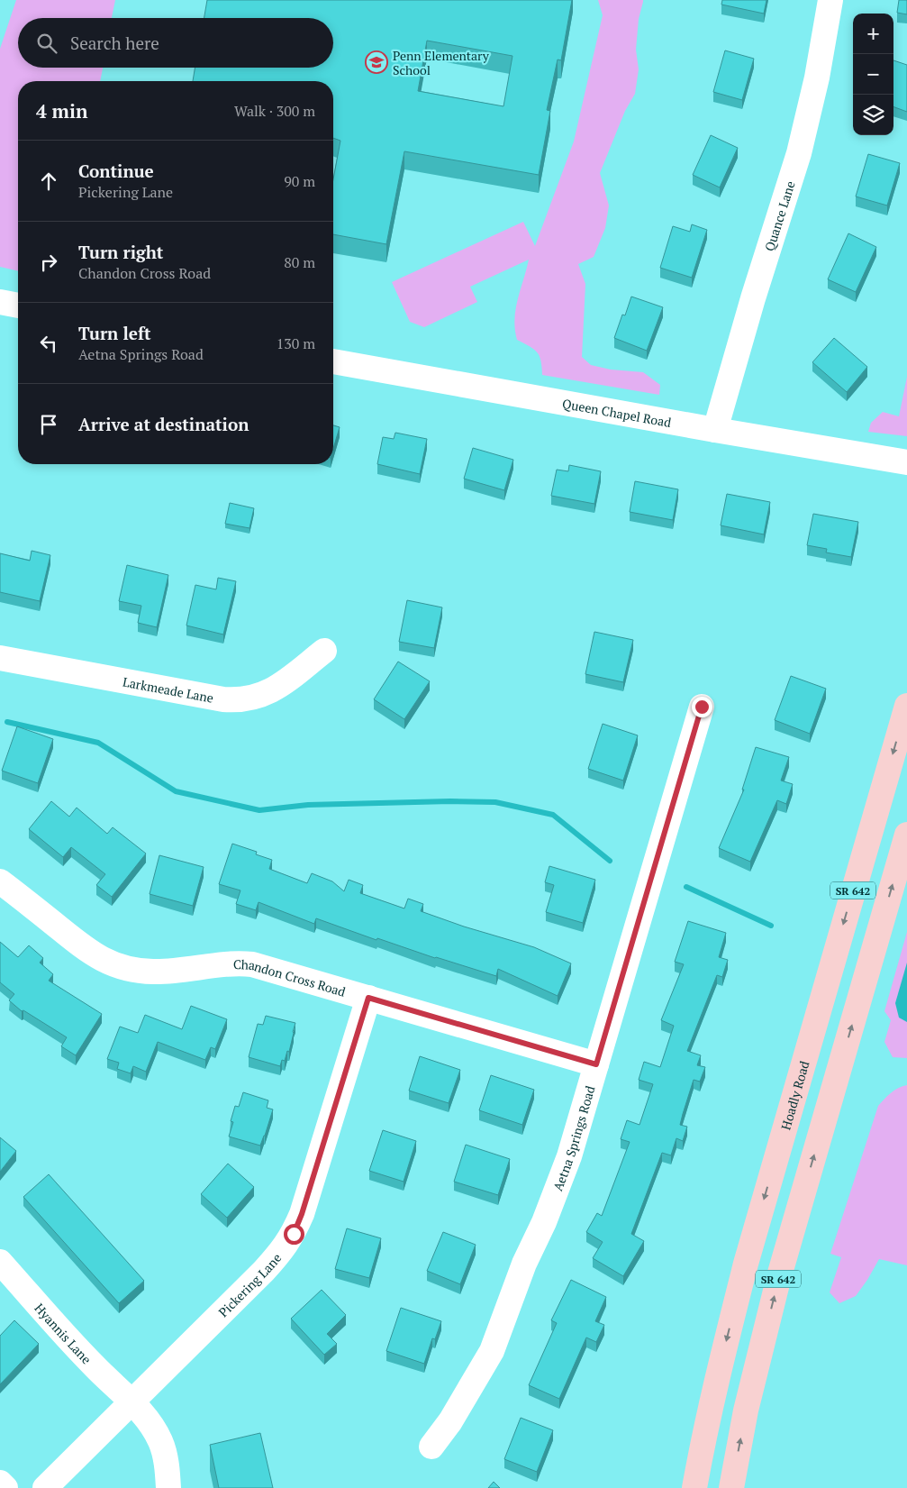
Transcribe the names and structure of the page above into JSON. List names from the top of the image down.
{
  "streets": {
    "main road": ["SR 642", "Hoadly Road"],
    "street": [
      "Quance Lane",
      "Queen Chapel Road",
      "Larkmeade Lane",
      "Chandon Cross Road",
      "Aetna Springs Road",
      "Pickering Lane",
      "Hyannis Lane"
    ]
  },
  "crossings": [
    ["Quance Lane", "Queen Chapel Road"],
    ["Chandon Cross Road", "Aetna Springs Road"],
    ["Chandon Cross Road", "Pickering Lane"],
    ["Pickering Lane", "Hyannis Lane"]
  ],
  "places": {
    "school or university": ["Penn Elementary School"]
  },
  "page": {
    "map_buttons": ["+", "−"],
    "search": "Search here",
    "heading": ["4 min", "Walk · 300 m"],
    "list": [
      ["Continue", "Pickering Lane", "90 m"],
      ["Turn right", "Chandon Cross Road", "80 m"],
      ["Turn left", "Aetna Springs Road", "130 m"],
      "Arrive at destination"
    ]
  }
}
